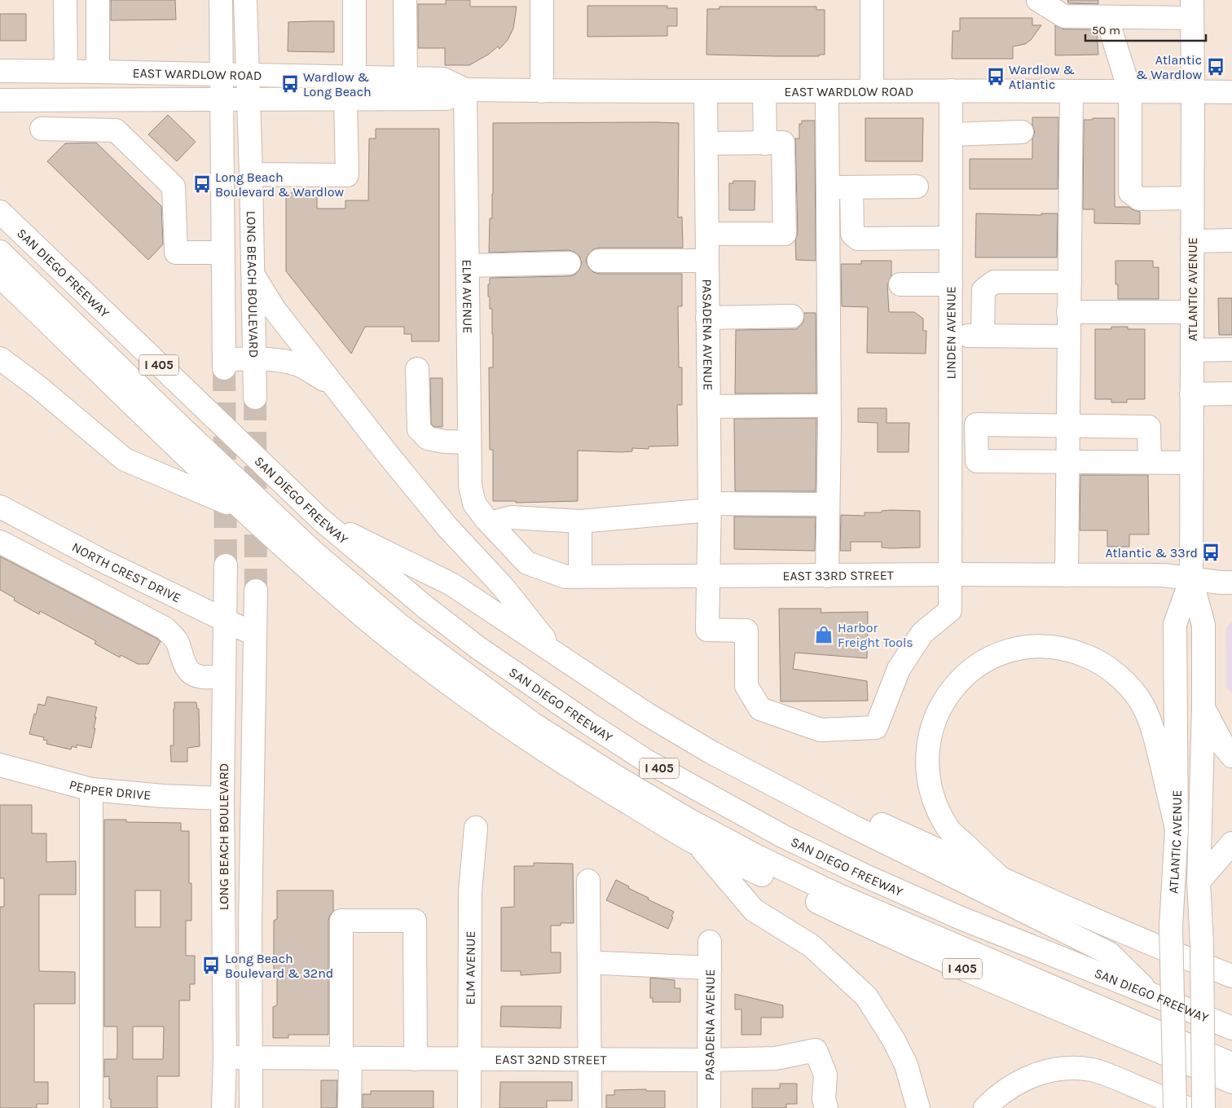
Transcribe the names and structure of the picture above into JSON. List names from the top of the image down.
{
  "streets": {
    "main road": [
      "EAST WARDLOW ROAD",
      "SAN DIEGO FREEWAY",
      "LONG BEACH BOULEVARD",
      "ATLANTIC AVENUE",
      "ELM AVENUE",
      "LINDEN AVENUE",
      "PASADENA AVENUE",
      "I 405",
      "NORTH CREST DRIVE",
      "EAST 33RD STREET",
      "PEPPER DRIVE",
      "EAST 32ND STREET"
    ]
  },
  "crossings": [
    ["EAST WARDLOW ROAD", "LONG BEACH BOULEVARD"],
    ["EAST WARDLOW ROAD", "ATLANTIC AVENUE"],
    ["EAST WARDLOW ROAD", "ELM AVENUE"],
    ["EAST WARDLOW ROAD", "LINDEN AVENUE"],
    ["EAST WARDLOW ROAD", "PASADENA AVENUE"],
    ["LONG BEACH BOULEVARD", "NORTH CREST DRIVE"],
    ["LONG BEACH BOULEVARD", "PEPPER DRIVE"],
    ["LONG BEACH BOULEVARD", "EAST 32ND STREET"],
    ["ATLANTIC AVENUE", "EAST 33RD STREET"],
    ["ELM AVENUE", "EAST 33RD STREET"],
    ["ELM AVENUE", "EAST 32ND STREET"],
    ["LINDEN AVENUE", "PASADENA AVENUE"],
    ["LINDEN AVENUE", "EAST 33RD STREET"],
    ["PASADENA AVENUE", "EAST 33RD STREET"],
    ["PASADENA AVENUE", "EAST 32ND STREET"]
  ],
  "places": {
    "bus stop": [
      "Atlantic & Wardlow",
      "Wardlow & Atlantic",
      "Wardlow & Long Beach",
      "Long Beach Boulevard & Wardlow",
      "Atlantic & 33rd",
      "Long Beach Boulevard & 32nd"
    ],
    "shop": ["Harbor Freight Tools"]
  },
  "scale_bar": "50 m"
}
